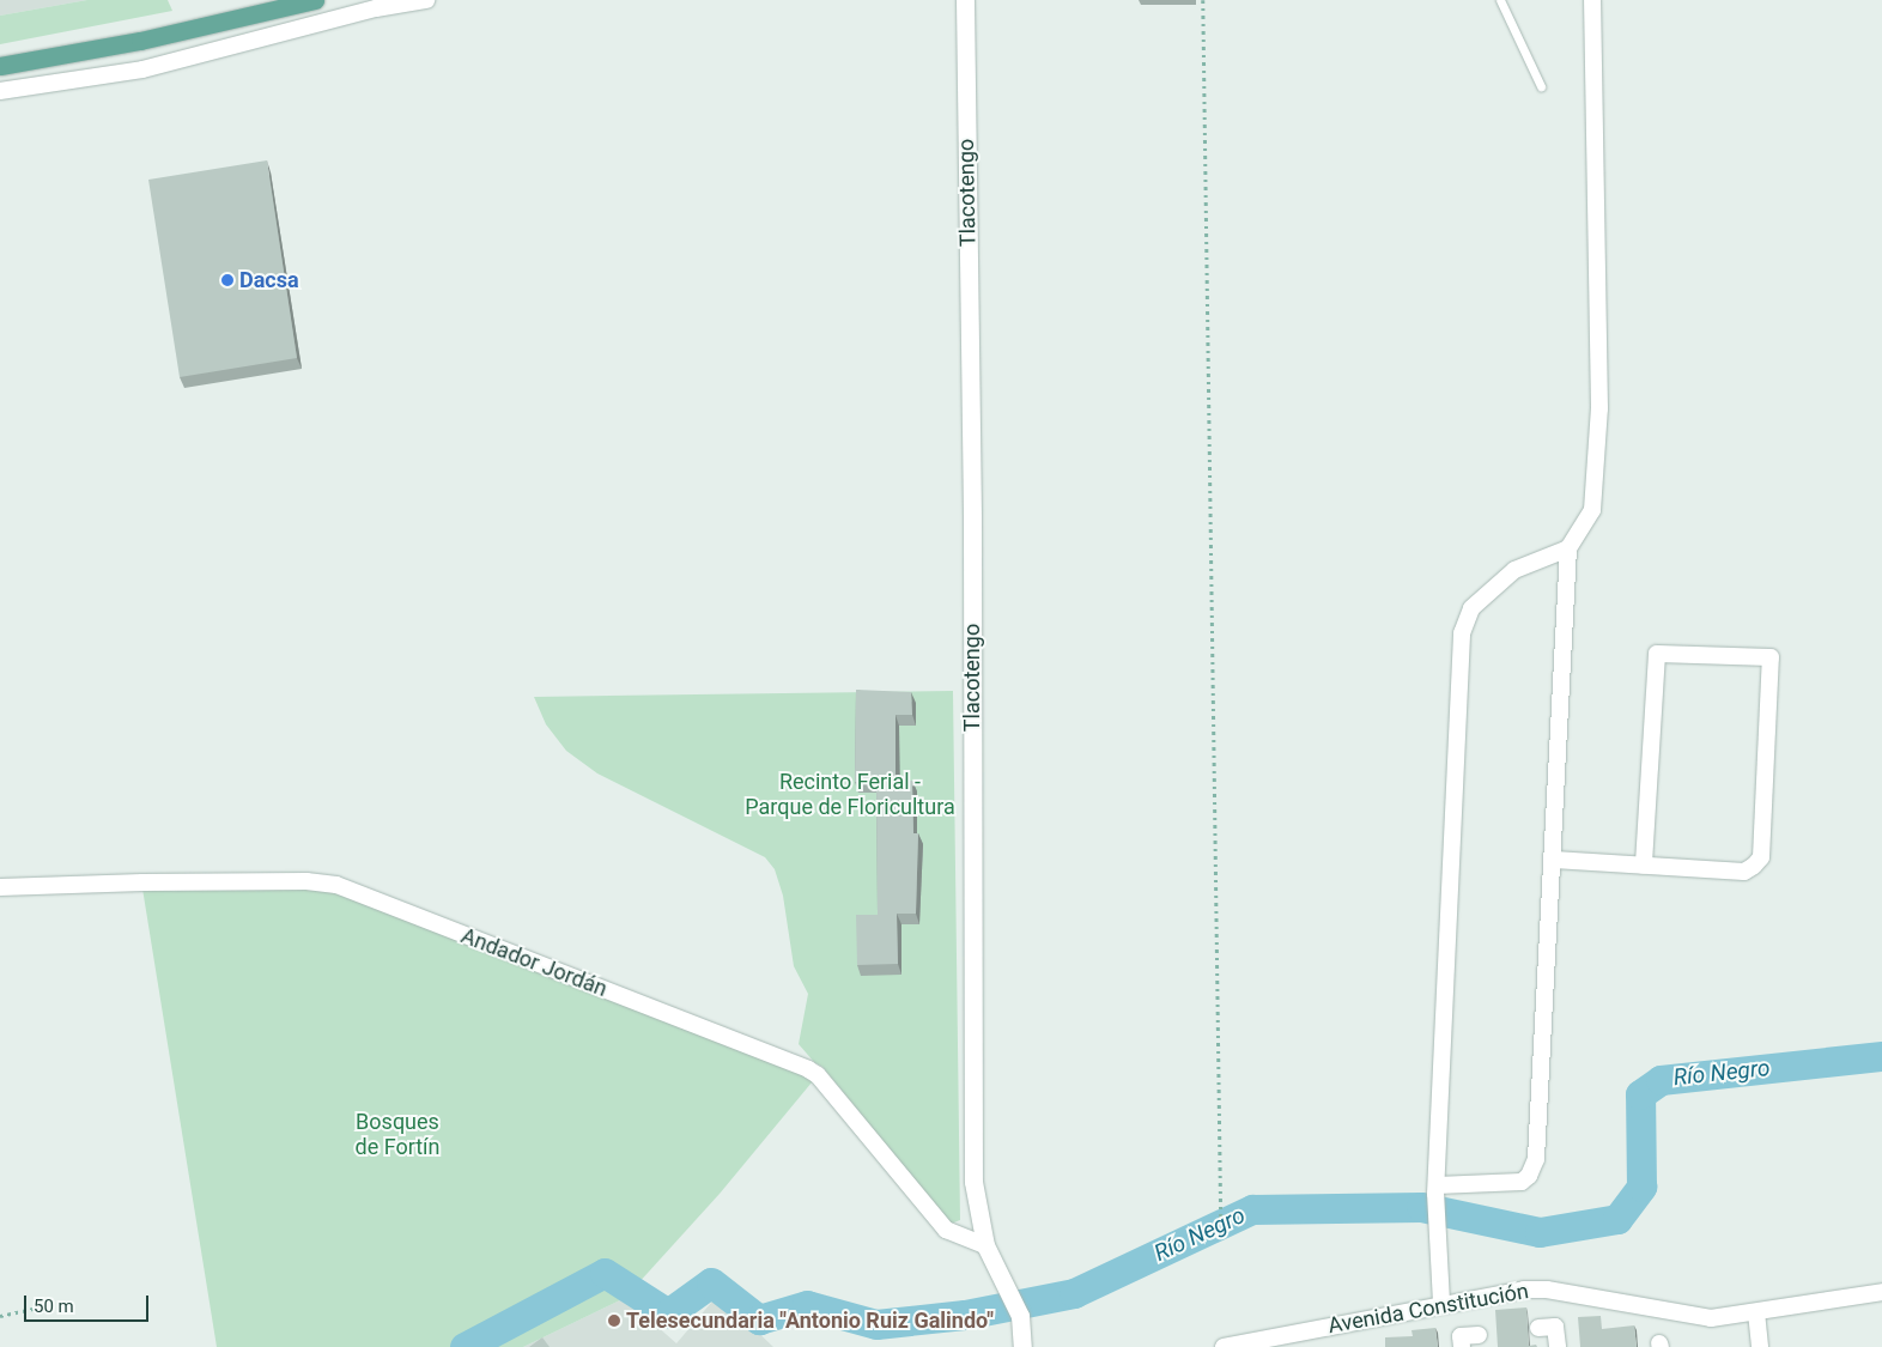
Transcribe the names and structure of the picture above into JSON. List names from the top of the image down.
{
  "streets": {
    "street": ["Tlacotengo", "Andador Jordán", "Avenida Constitución"]
  },
  "crossings": [
    ["Tlacotengo", "Andador Jordán"]
  ],
  "water": ["Río Negro"],
  "parks": ["Recinto Ferial - Parque de Floricultura", "Bosques de Fortín"],
  "places": ["Dacsa", "Telesecundaria \"Antonio Ruiz Galindo\""],
  "scale_bar": "50 m"
}
